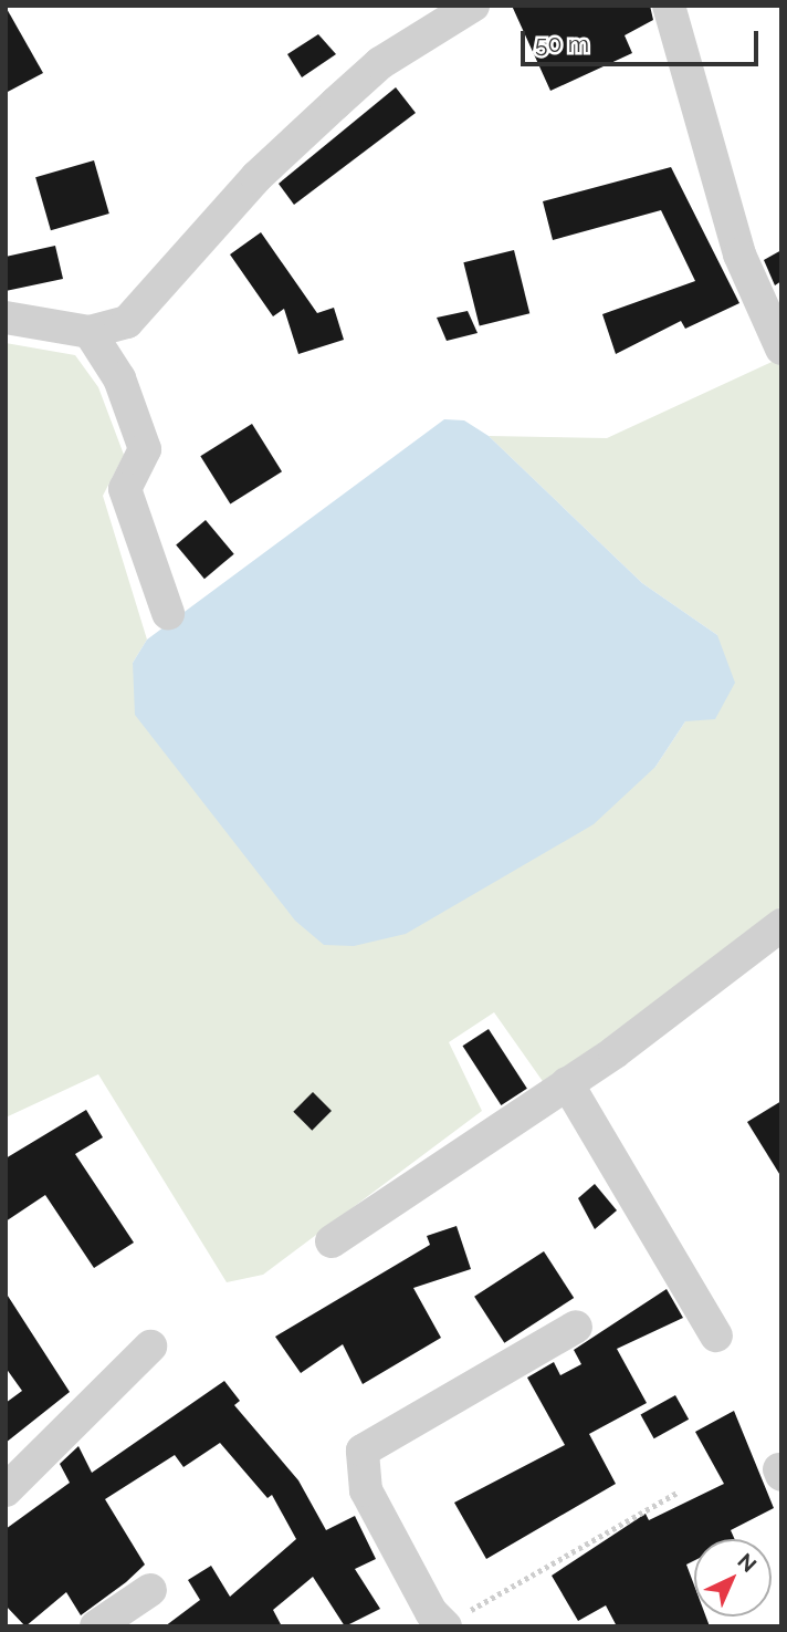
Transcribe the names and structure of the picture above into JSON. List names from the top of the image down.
{
  "scale_bar": "50 m",
  "north": "top right"
}
